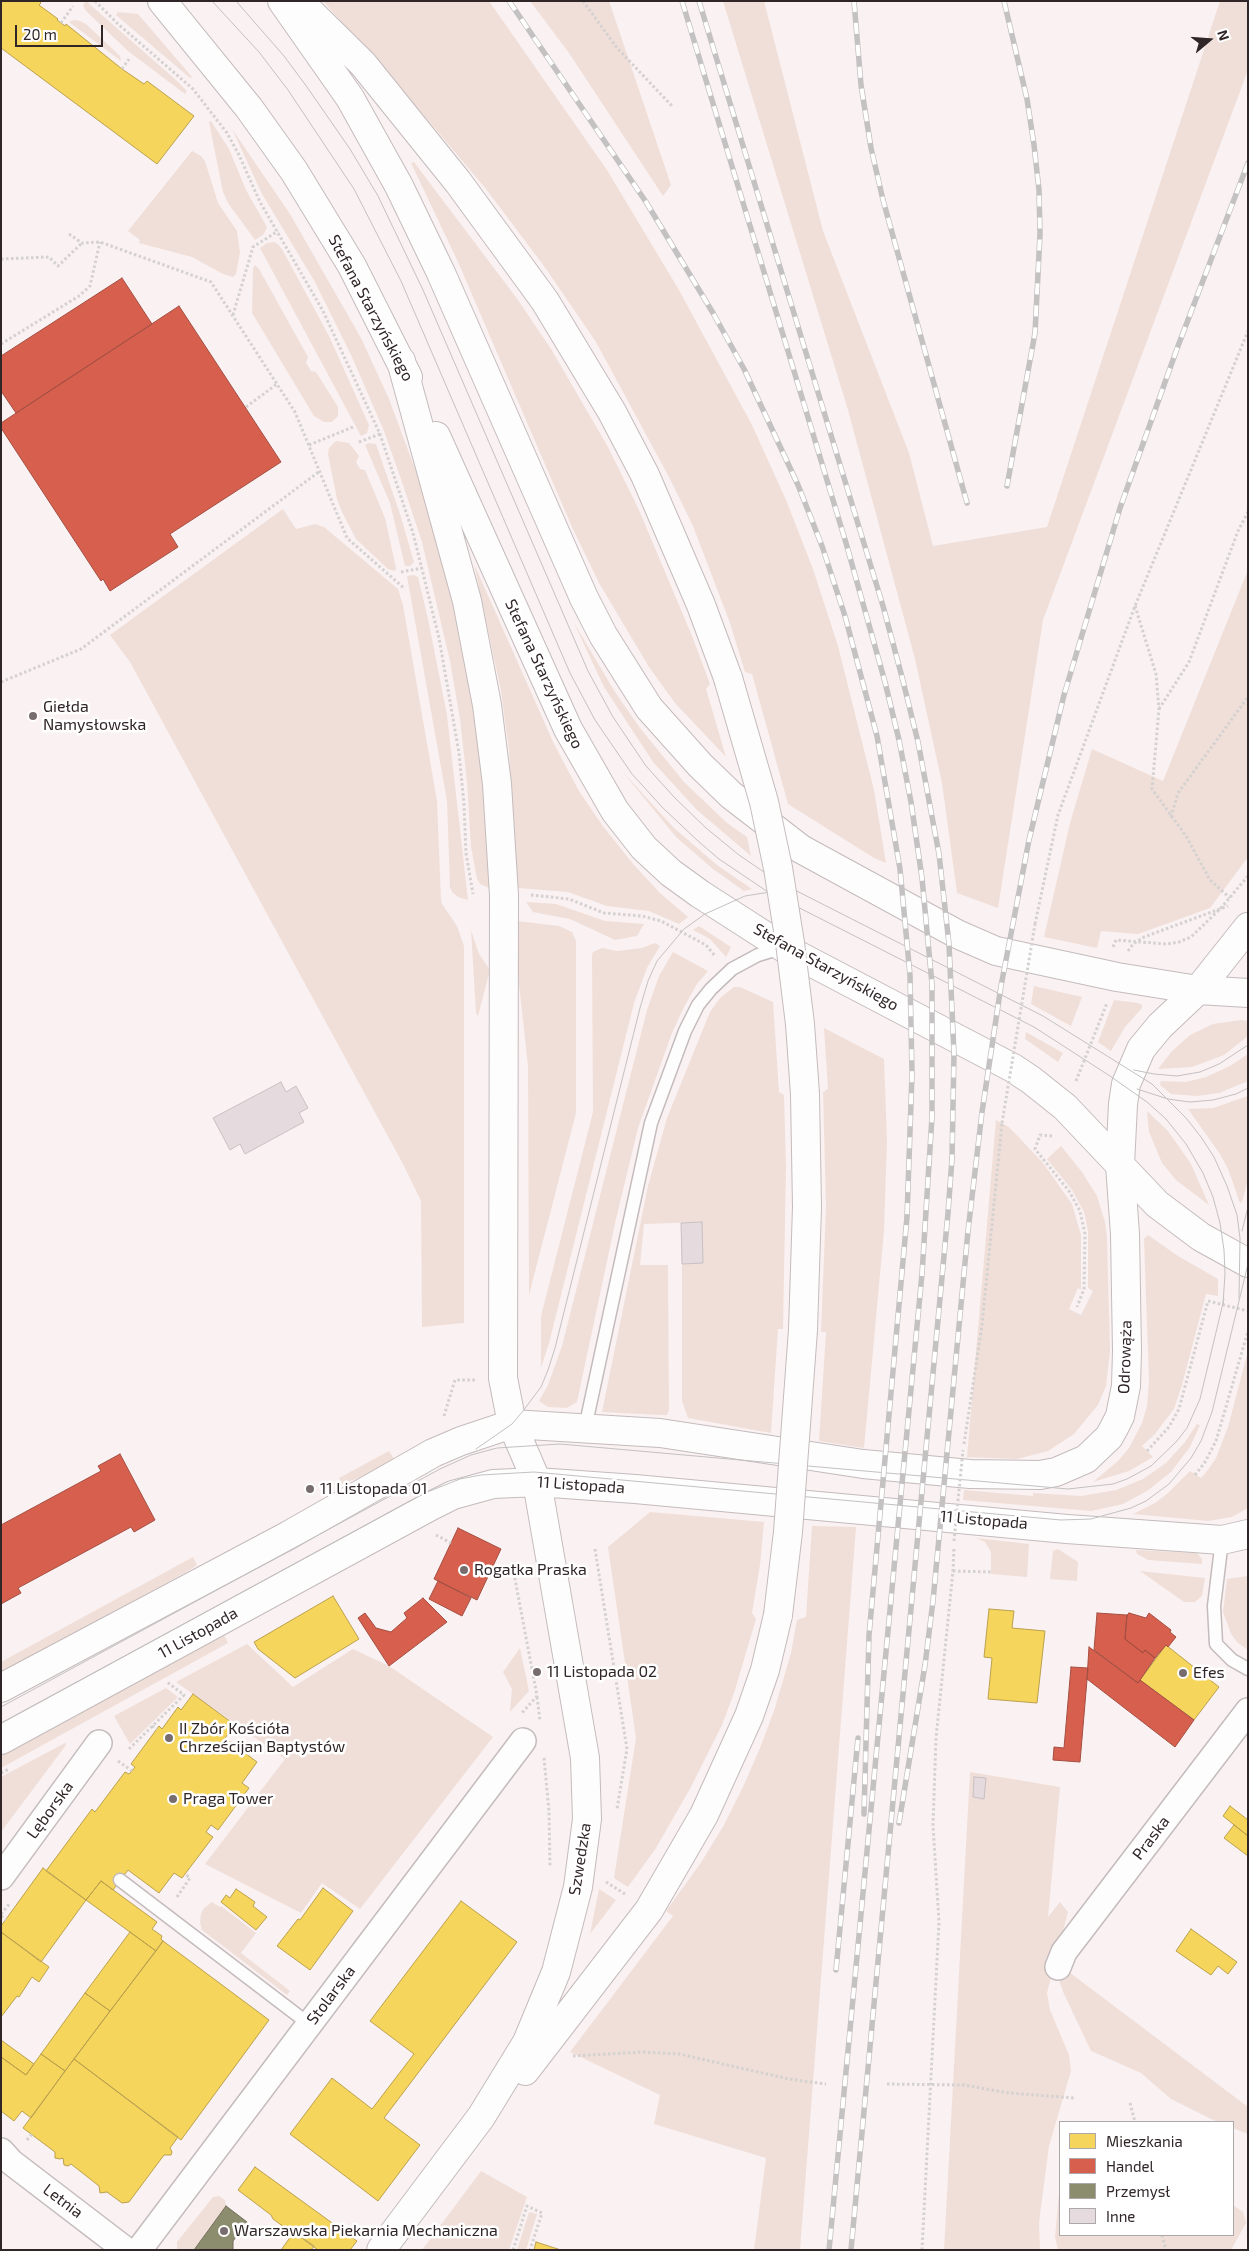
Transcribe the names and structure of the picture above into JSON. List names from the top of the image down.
{
  "streets": {
    "main road": [
      "Stefana Starzyńskiego",
      "Odrowąża",
      "11 Listopada",
      "Szwedzka"
    ],
    "street": [
      "Lęborska",
      "Praska",
      "Stolarska",
      "Letnia"
    ]
  },
  "crossings": [
    ["Stefana Starzyńskiego", "Odrowąża"],
    ["Stefana Starzyńskiego", "Szwedzka"],
    ["11 Listopada", "Szwedzka"]
  ],
  "places": [
    "Giełda Namysłowska",
    "11 Listopada 01",
    "Rogatka Praska",
    "11 Listopada 02",
    "Efes",
    "II Zbór Kościóła Chrześcijan Baptystów",
    "Praga Tower",
    "Warszawska Piekarnia Mechaniczna"
  ],
  "legend": [
    "Mieszkania",
    "Handel",
    "Przemysł",
    "Inne"
  ],
  "scale_bar": "20 m",
  "north": "right"
}
